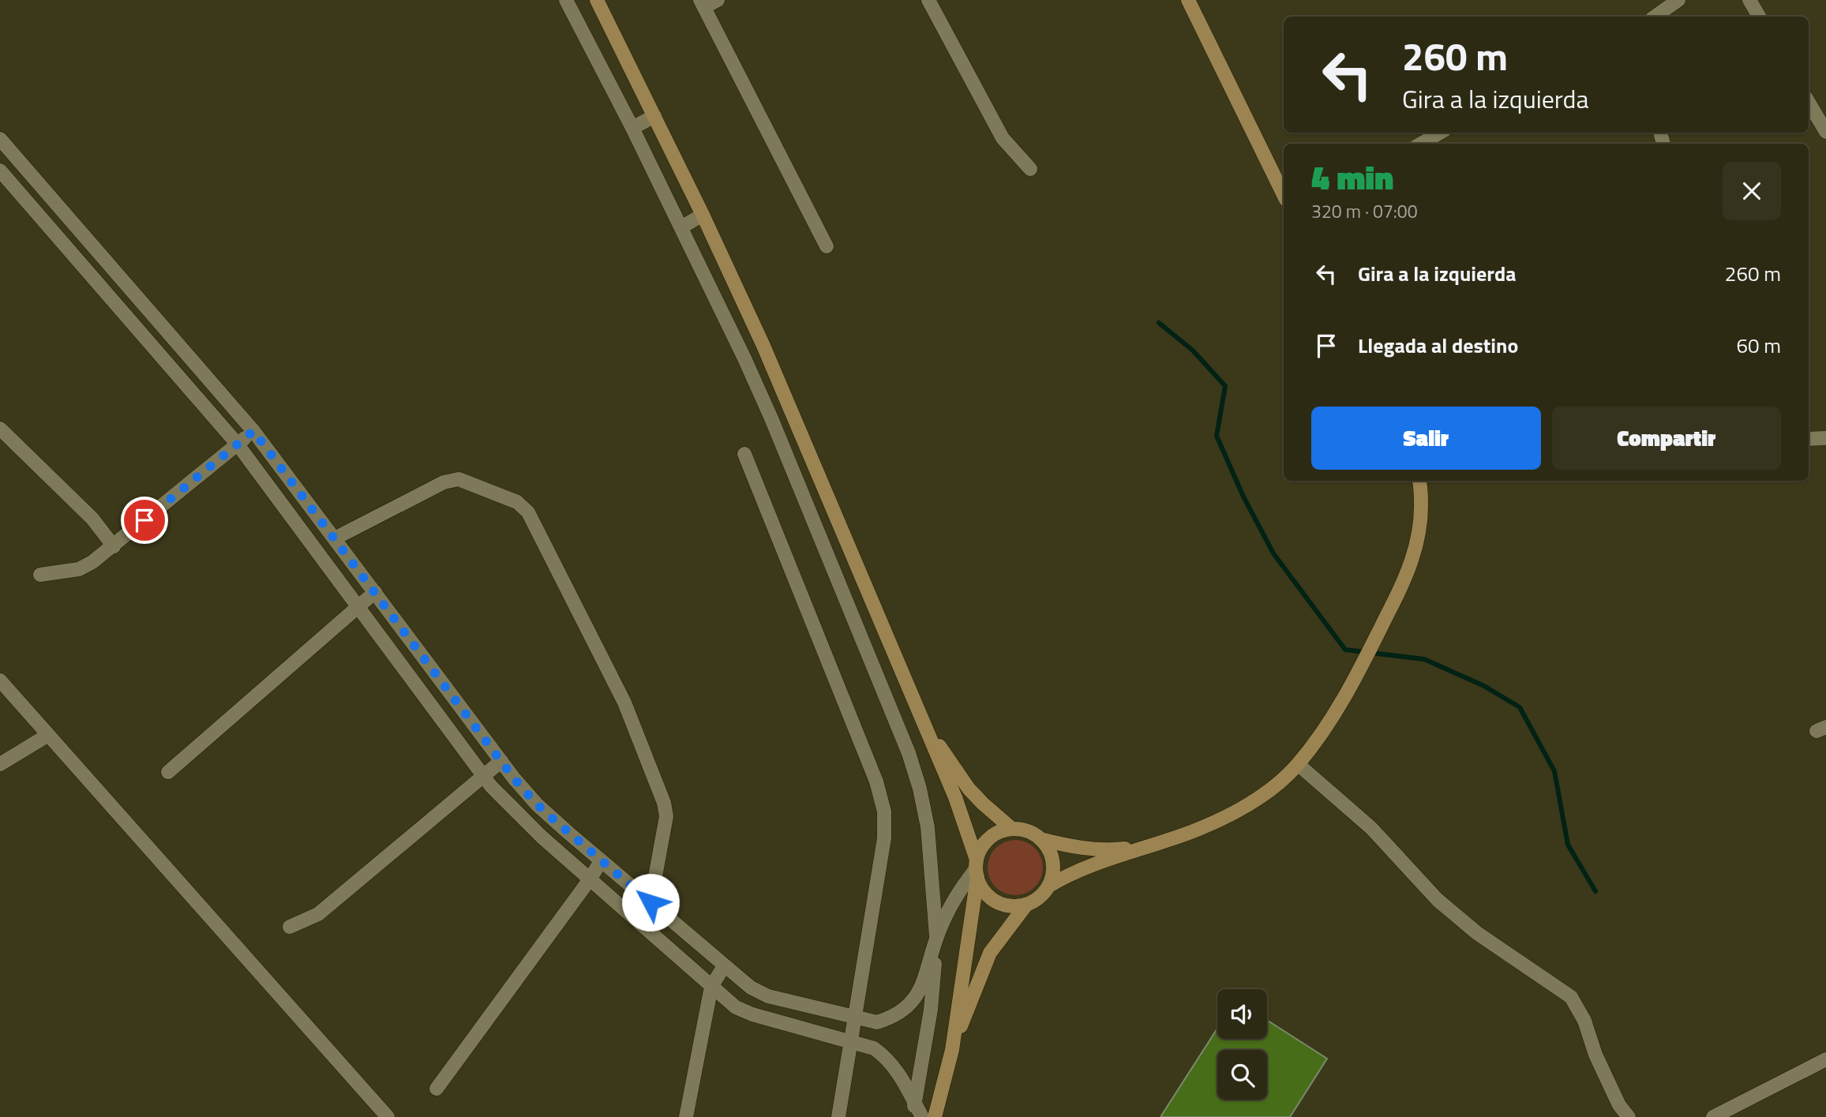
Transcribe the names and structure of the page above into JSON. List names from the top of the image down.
{
  "page": {
    "turn": ["260 m", "Gira a la izquierda"],
    "heading": ["4 min", "320 m · 07:00"],
    "list": [
      {
        "name": "Gira a la izquierda",
        "value": "260 m"
      },
      {
        "name": "Llegada al destino",
        "value": "60 m"
      }
    ],
    "buttons": ["Salir", "Compartir"]
  }
}
